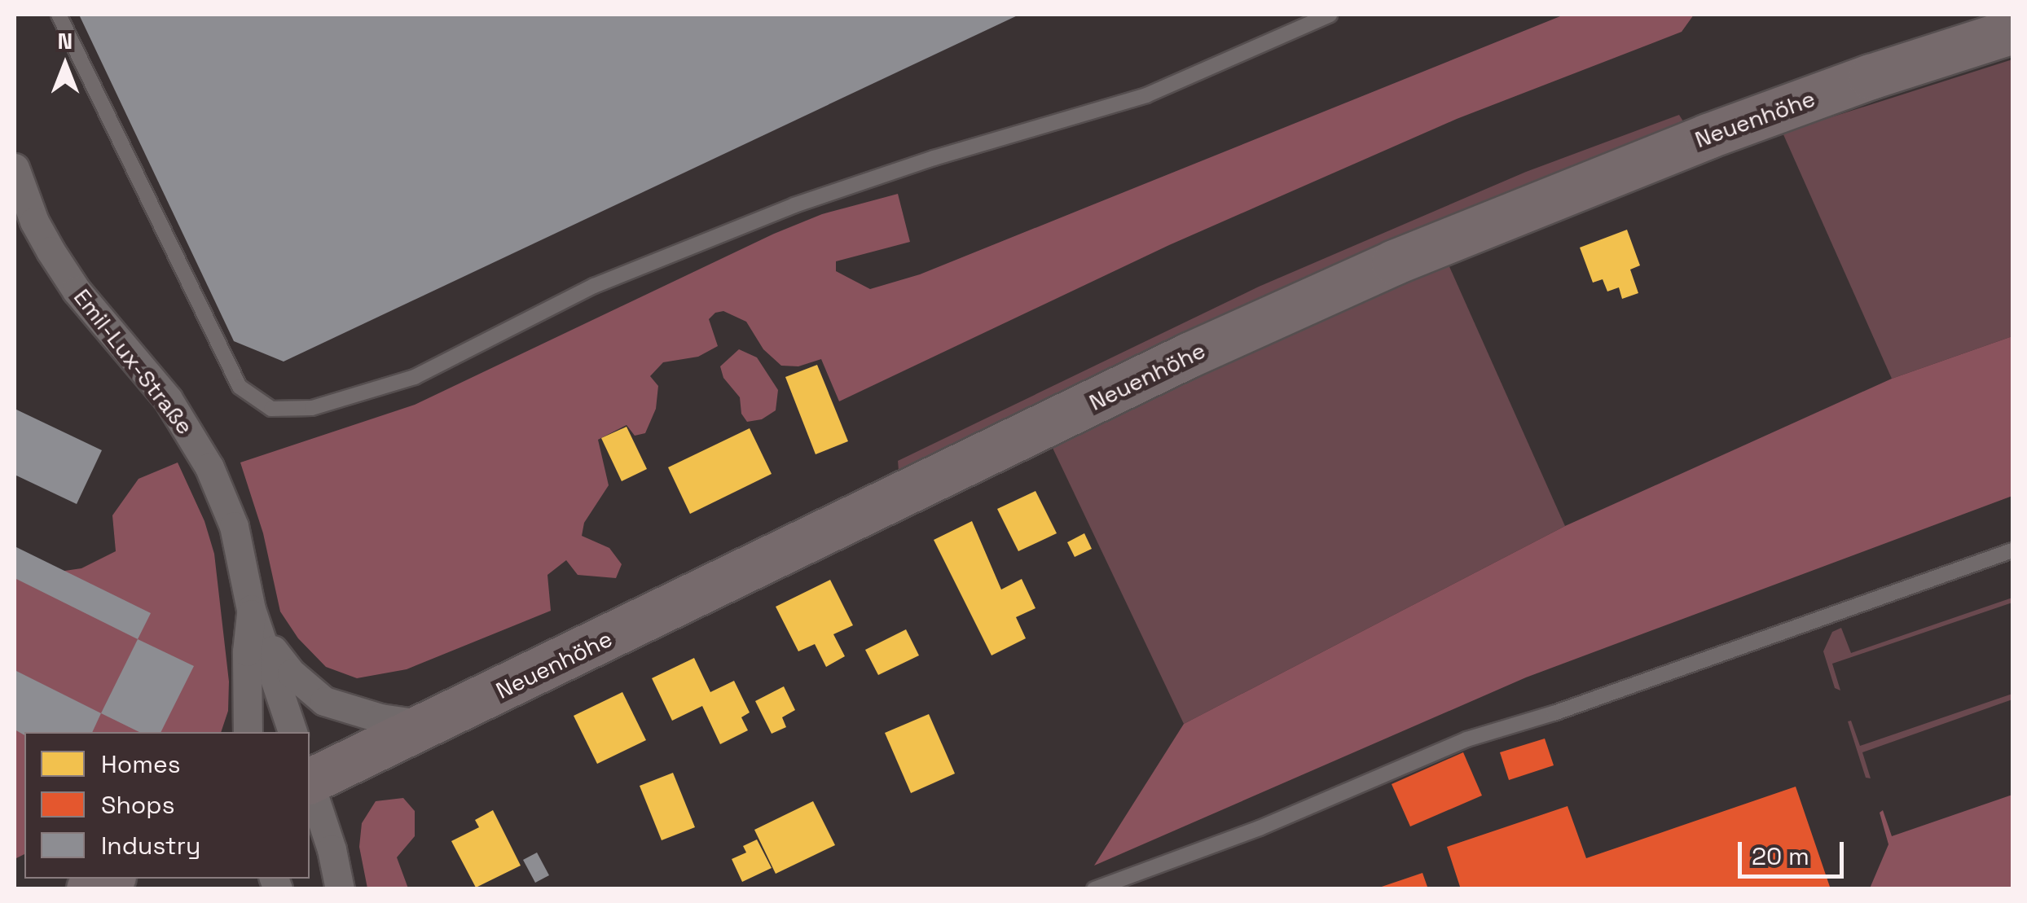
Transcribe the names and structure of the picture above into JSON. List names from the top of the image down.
{
  "streets": {
    "main road": ["Neuenhöhe"],
    "street": ["Emil-Lux-Straße"]
  },
  "crossings": [
    ["Neuenhöhe", "Emil-Lux-Straße"]
  ],
  "legend": ["Homes", "Shops", "Industry"],
  "scale_bar": "20 m",
  "north": "top"
}
